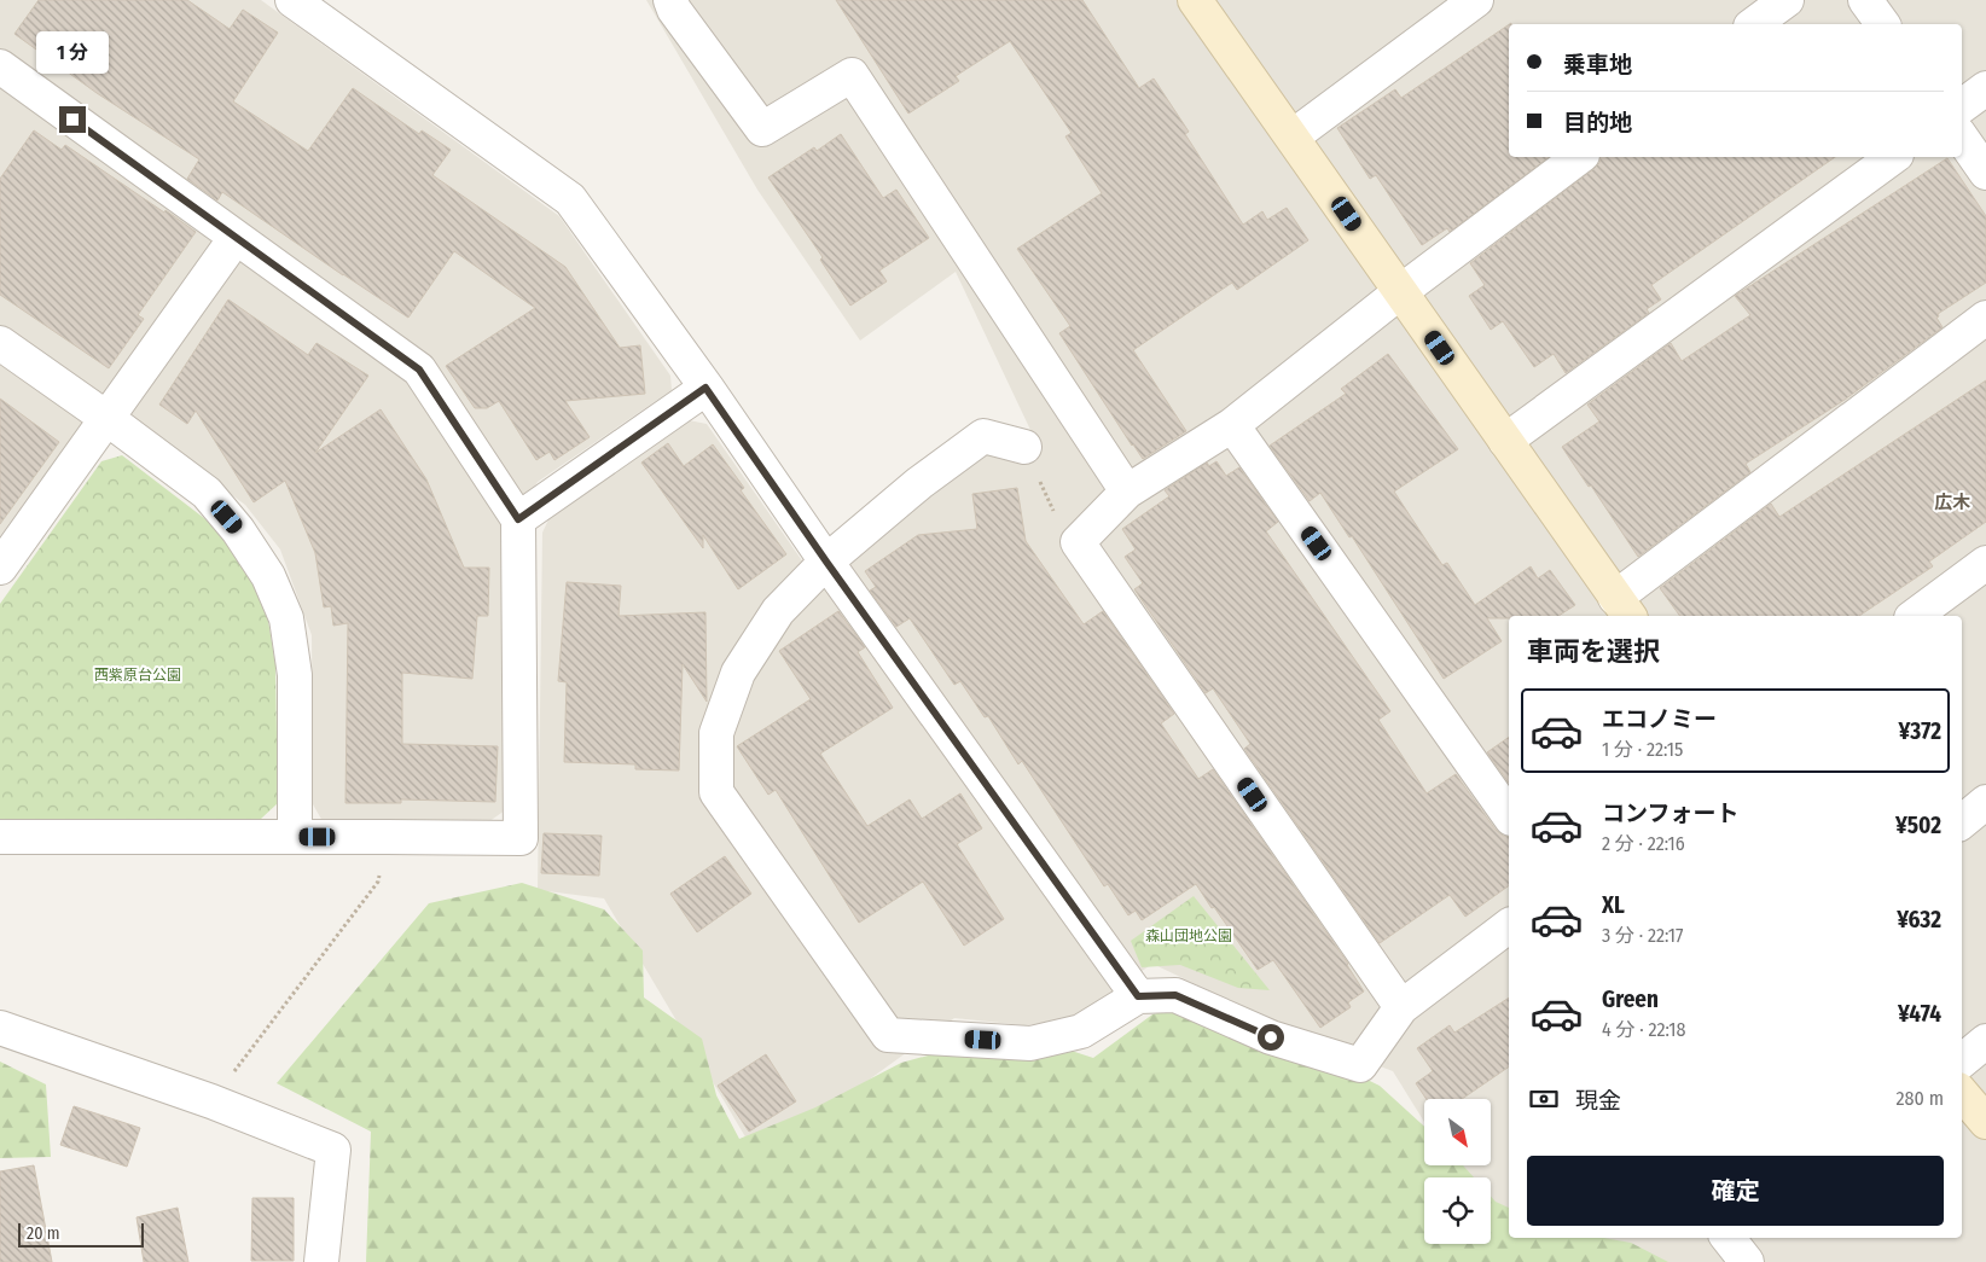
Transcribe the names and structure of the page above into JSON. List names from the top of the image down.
{
  "districts": ["広木"],
  "parks": ["西紫原台公園", "森山団地公園"],
  "scale_bar": "20 m",
  "north": "bottom right",
  "page": {
    "banner": ["乗車地", "目的地"],
    "bubble": "1 分",
    "heading": "車両を選択",
    "list": [
      {
        "name": "エコノミー",
        "note": "1 分 · 22:15",
        "value": "¥372"
      },
      {
        "name": "コンフォート",
        "note": "2 分 · 22:16",
        "value": "¥502"
      },
      {
        "name": "XL",
        "note": "3 分 · 22:17",
        "value": "¥632"
      },
      {
        "name": "Green",
        "note": "4 分 · 22:18",
        "value": "¥474"
      }
    ],
    "pay": ["現金", "280 m"],
    "buttons": "確定",
    "scale": "20 m"
  }
}
